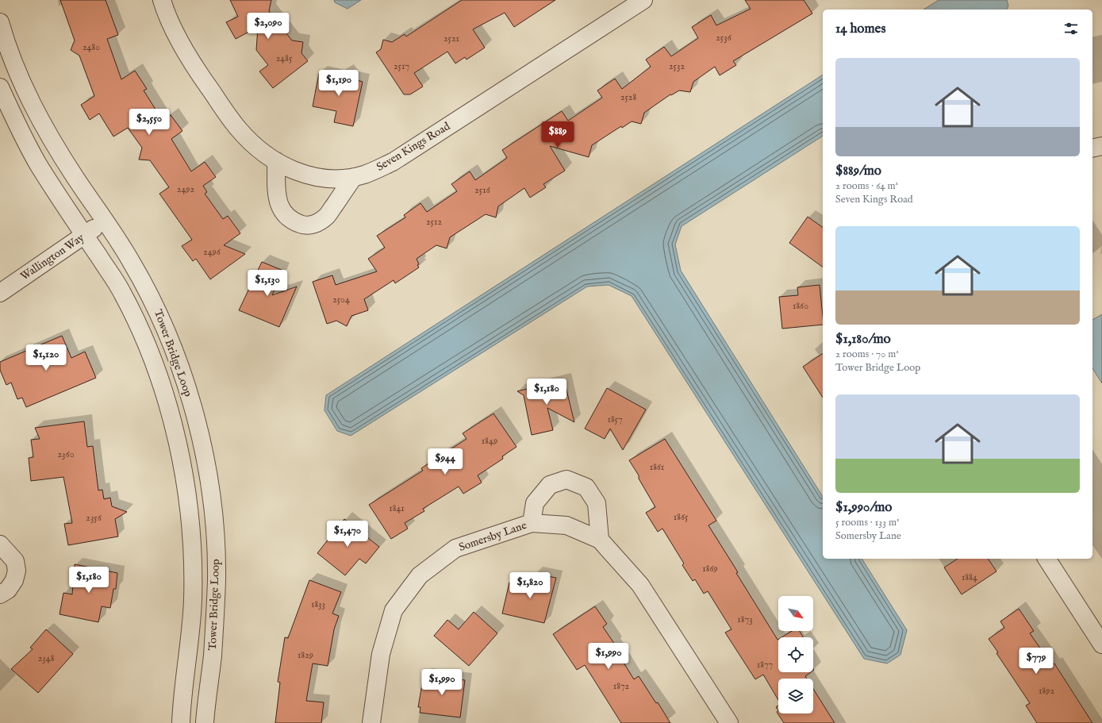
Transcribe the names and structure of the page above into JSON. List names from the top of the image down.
{
  "streets": {
    "street": [
      "Seven Kings Road",
      "Wallington Way",
      "Tower Bridge Loop",
      "Somersby Lane"
    ]
  },
  "crossings": [
    ["Wallington Way", "Tower Bridge Loop"]
  ],
  "house_numbers": [
    "2536",
    "2521",
    "2480",
    "2485",
    "2517",
    "2532",
    "2528",
    "2492",
    "2516",
    "2512",
    "2496",
    "2504",
    "1860",
    "1857",
    "1849",
    "2360",
    "1861",
    "1841",
    "1865",
    "2356",
    "1869",
    "1884",
    "1833",
    "1873",
    "1829",
    "2348",
    "1877",
    "1872",
    "1892"
  ],
  "north": "bottom right",
  "page": {
    "heading": "14 homes",
    "price": [
      "$2,090",
      "$1,190",
      "$2,550",
      "$889",
      "$1,130",
      "$1,120",
      "$1,180",
      "$944",
      "$1,470",
      "$1,180",
      "$1,820",
      "$1,990",
      "$779",
      "$1,990"
    ],
    "list": [
      {
        "name": "$889/mo",
        "note": "2 rooms · 64 m² · Seven Kings Road"
      },
      {
        "name": "$1,180/mo",
        "note": "2 rooms · 70 m² · Tower Bridge Loop"
      },
      {
        "name": "$1,990/mo",
        "note": "5 rooms · 133 m² · Somersby Lane"
      }
    ]
  }
}
